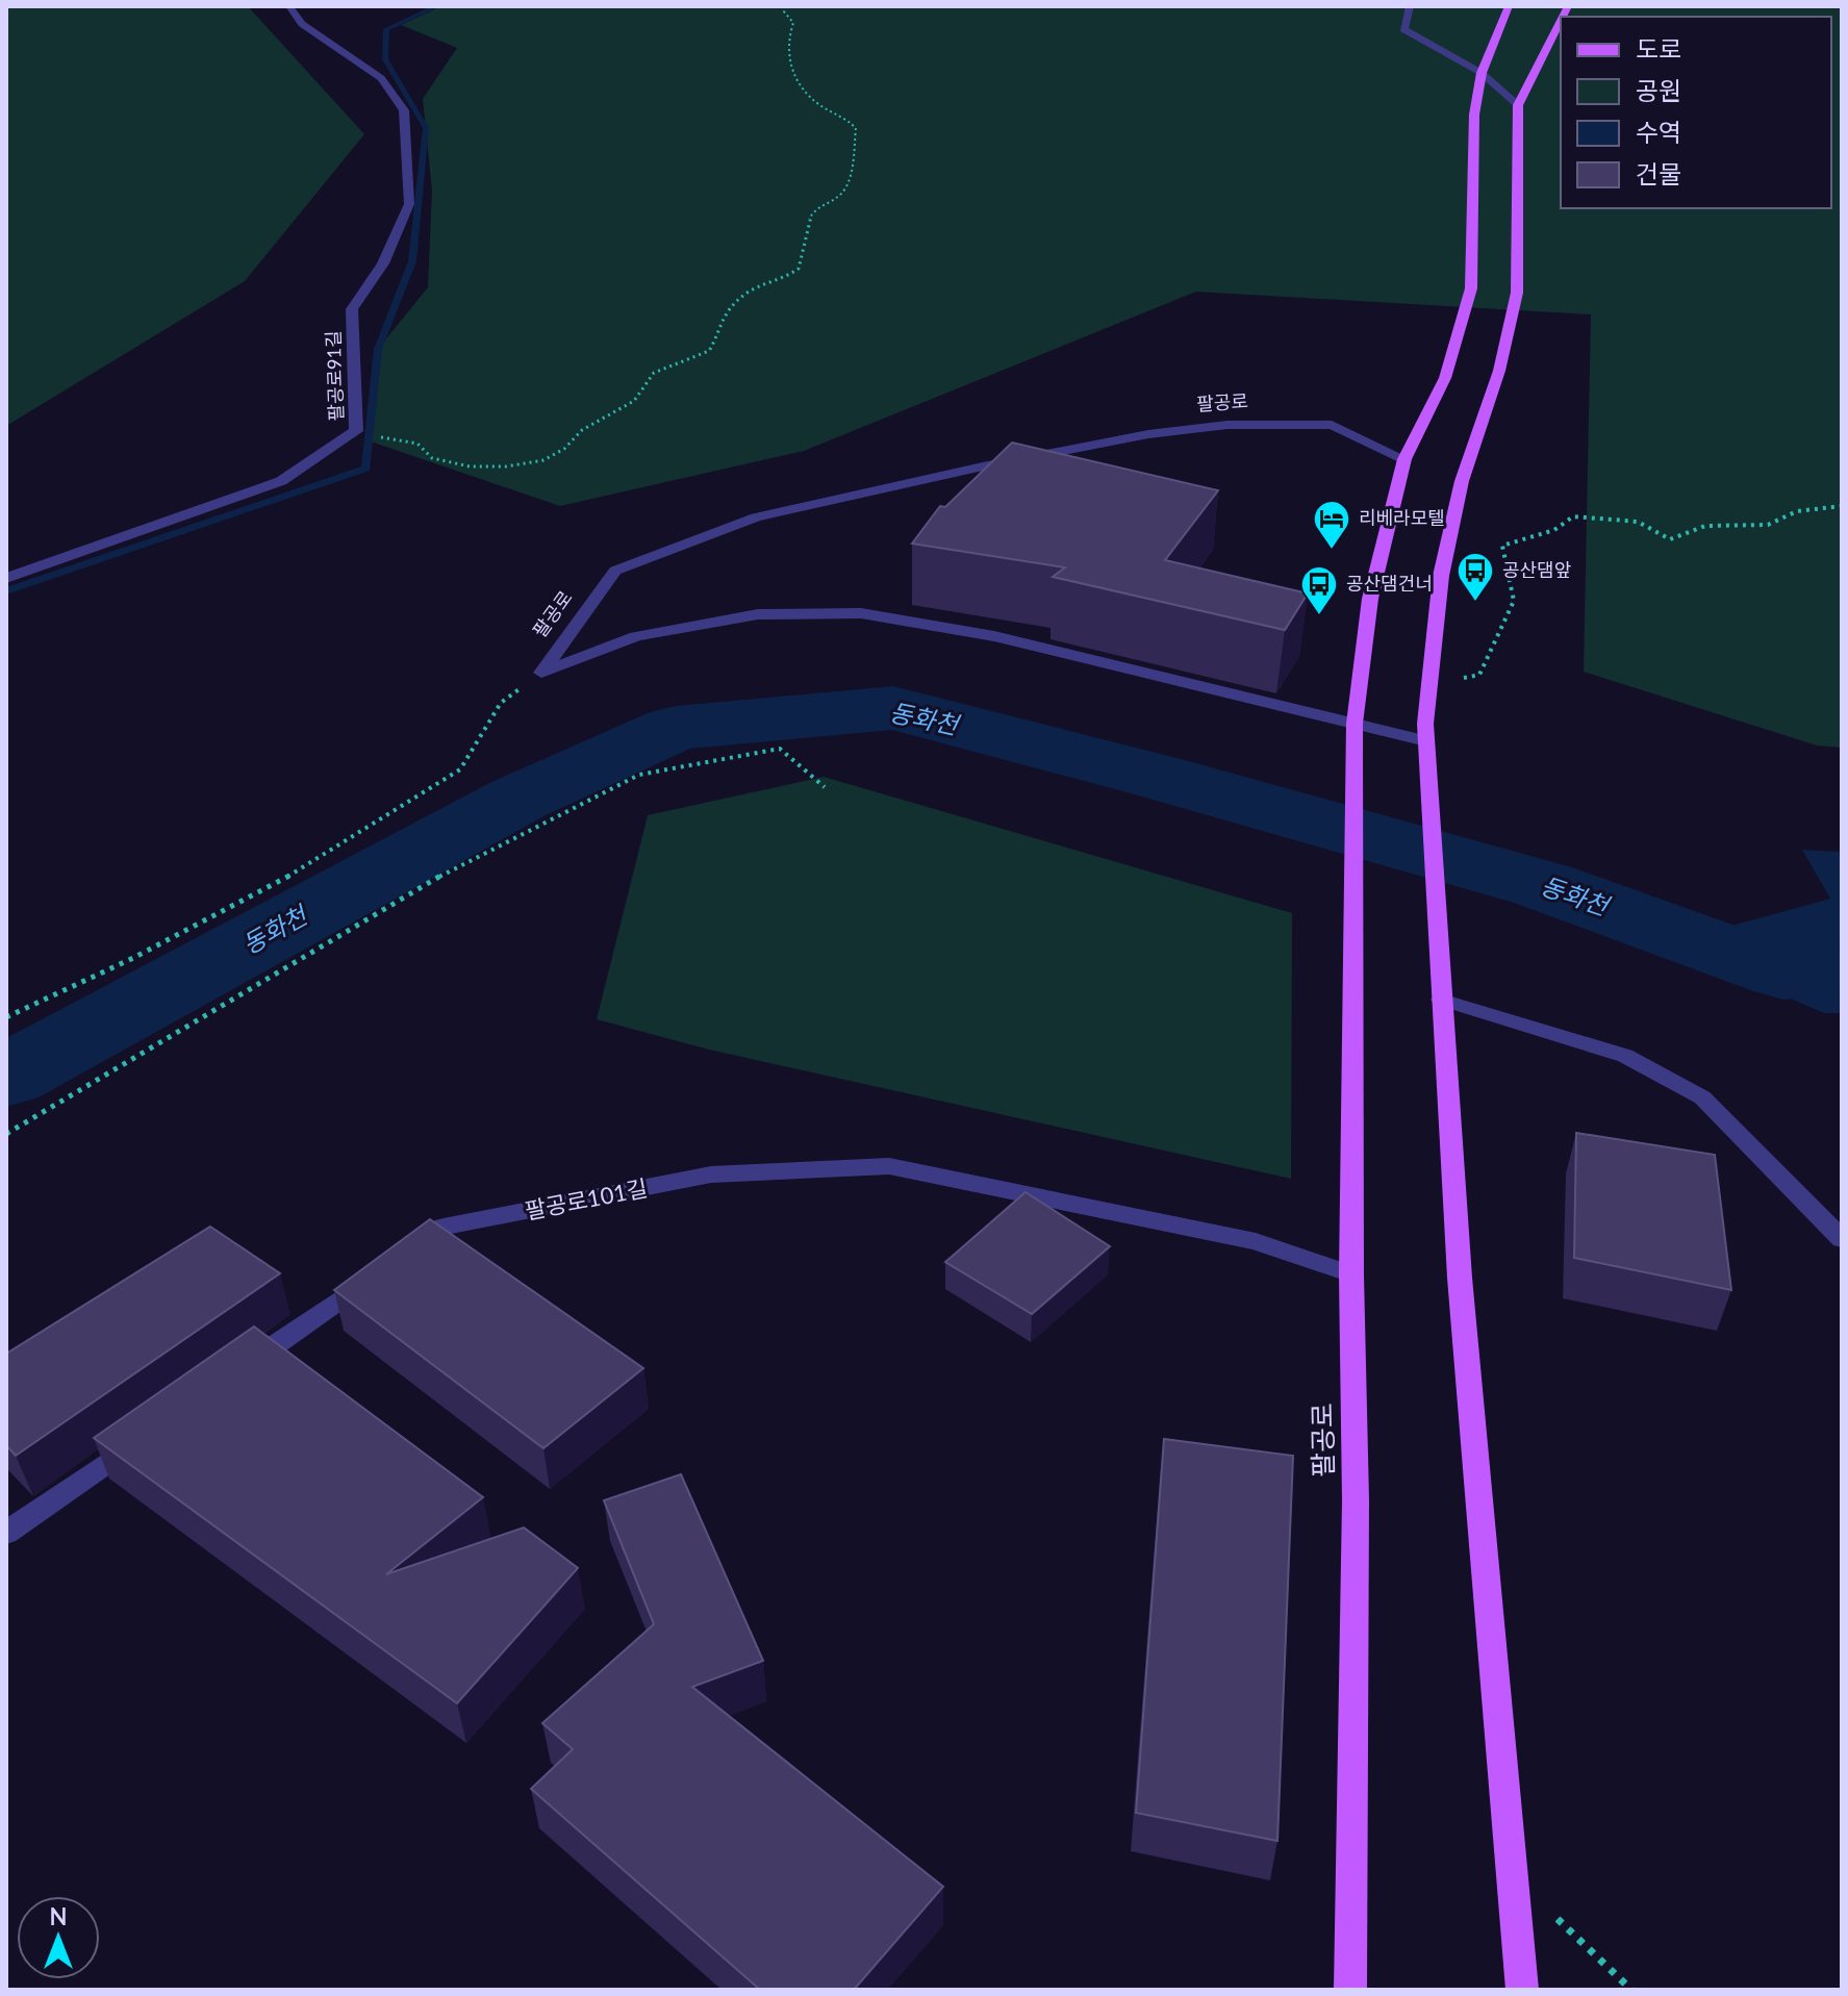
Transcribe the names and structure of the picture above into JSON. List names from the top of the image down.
{
  "streets": {
    "main road": ["팔공로"],
    "street": ["팔공로91길", "팔공로101길"]
  },
  "crossings": [
    ["팔공로", "팔공로101길"]
  ],
  "water": ["동화천"],
  "places": {
    "hotel": ["리베라모텔"],
    "bus stop": ["공산댐앞", "공산댐건너"]
  },
  "legend": [
    "도로",
    "공원",
    "수역",
    "건물"
  ],
  "north": "top"
}
